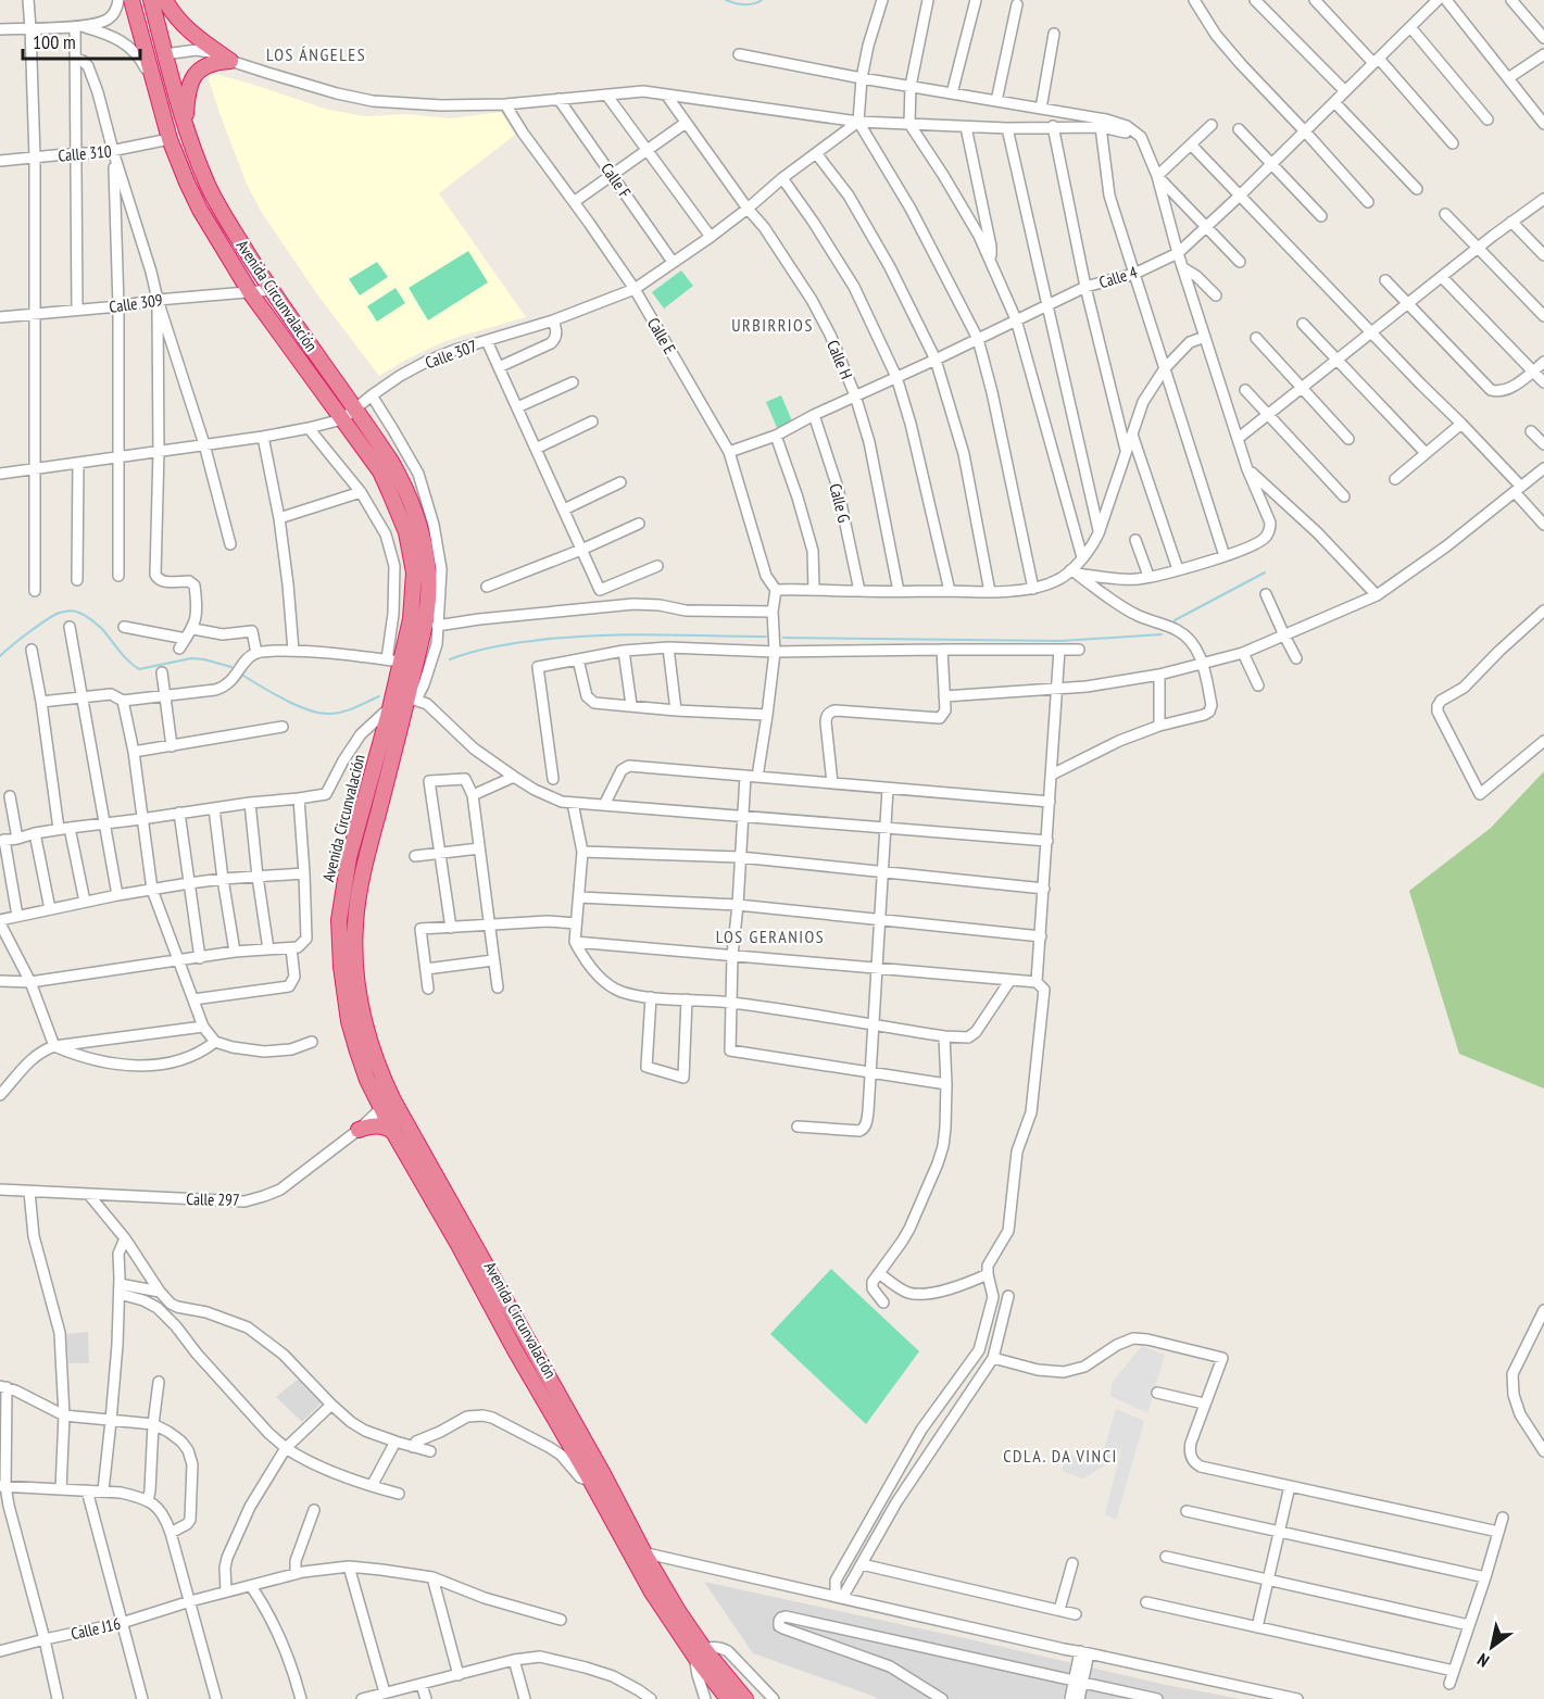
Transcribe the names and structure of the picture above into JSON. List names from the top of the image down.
{
  "streets": {
    "highway": ["Avenida Circunvalación"],
    "street": [
      "Calle 310",
      "Calle F",
      "Calle 4",
      "Calle 309",
      "Calle E",
      "Calle 307",
      "Calle H",
      "Calle G",
      "Calle 297",
      "Calle J16"
    ]
  },
  "crossings": [
    ["Calle 310", "Avenida Circunvalación"],
    ["Calle F", "Calle 307"],
    ["Calle 4", "Calle E"],
    ["Calle 4", "Calle H"],
    ["Calle 4", "Calle G"],
    ["Avenida Circunvalación", "Calle 309"],
    ["Avenida Circunvalación", "Calle 307"],
    ["Avenida Circunvalación", "Calle 297"],
    ["Calle E", "Calle 307"],
    ["Calle 307", "Calle H"]
  ],
  "districts": [
    "LOS ÁNGELES",
    "URBIRRIOS",
    "LOS GERANIOS",
    "CDLA. DA VINCI"
  ],
  "scale_bar": "100 m",
  "north": "bottom left"
}
